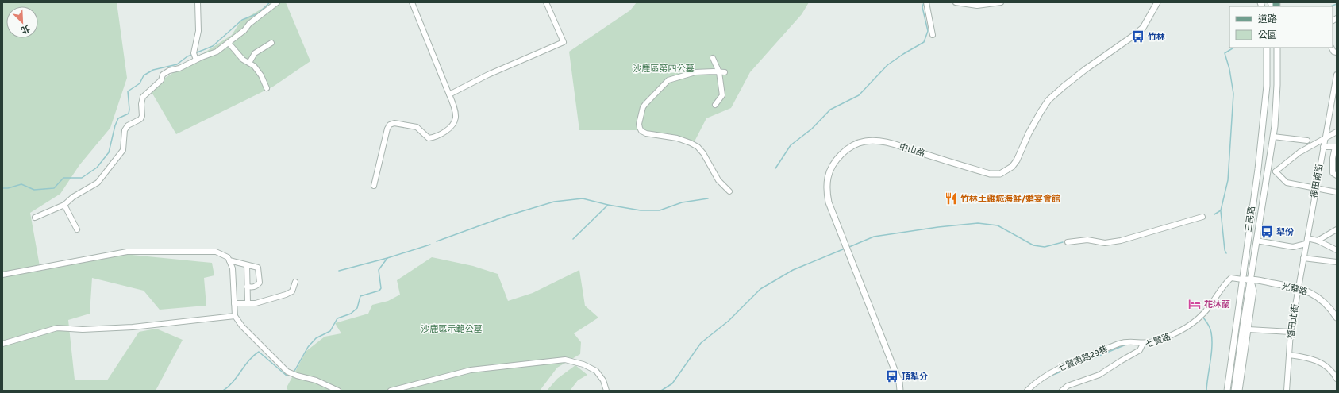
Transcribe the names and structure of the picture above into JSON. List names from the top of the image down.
{
  "streets": {
    "street": [
      "中山路",
      "福田南街",
      "三民路",
      "光華路",
      "福田北街",
      "七賢路",
      "七賢南路29巷"
    ]
  },
  "crossings": [
    ["福田南街", "光華路"],
    ["福田南街", "福田北街"],
    ["三民路", "光華路"],
    ["三民路", "七賢路"],
    ["光華路", "福田北街"],
    ["光華路", "七賢路"],
    ["七賢路", "七賢南路29巷"]
  ],
  "parks": ["沙鹿區第四公墓", "沙鹿區示範公墓"],
  "places": {
    "bus stop": ["竹林", "犁份", "頂犁分"],
    "restaurant": ["竹林土雞城海鮮/婚宴會館"],
    "hotel": ["花沐蘭"]
  },
  "legend": ["道路", "公園"],
  "north": "bottom right"
}
